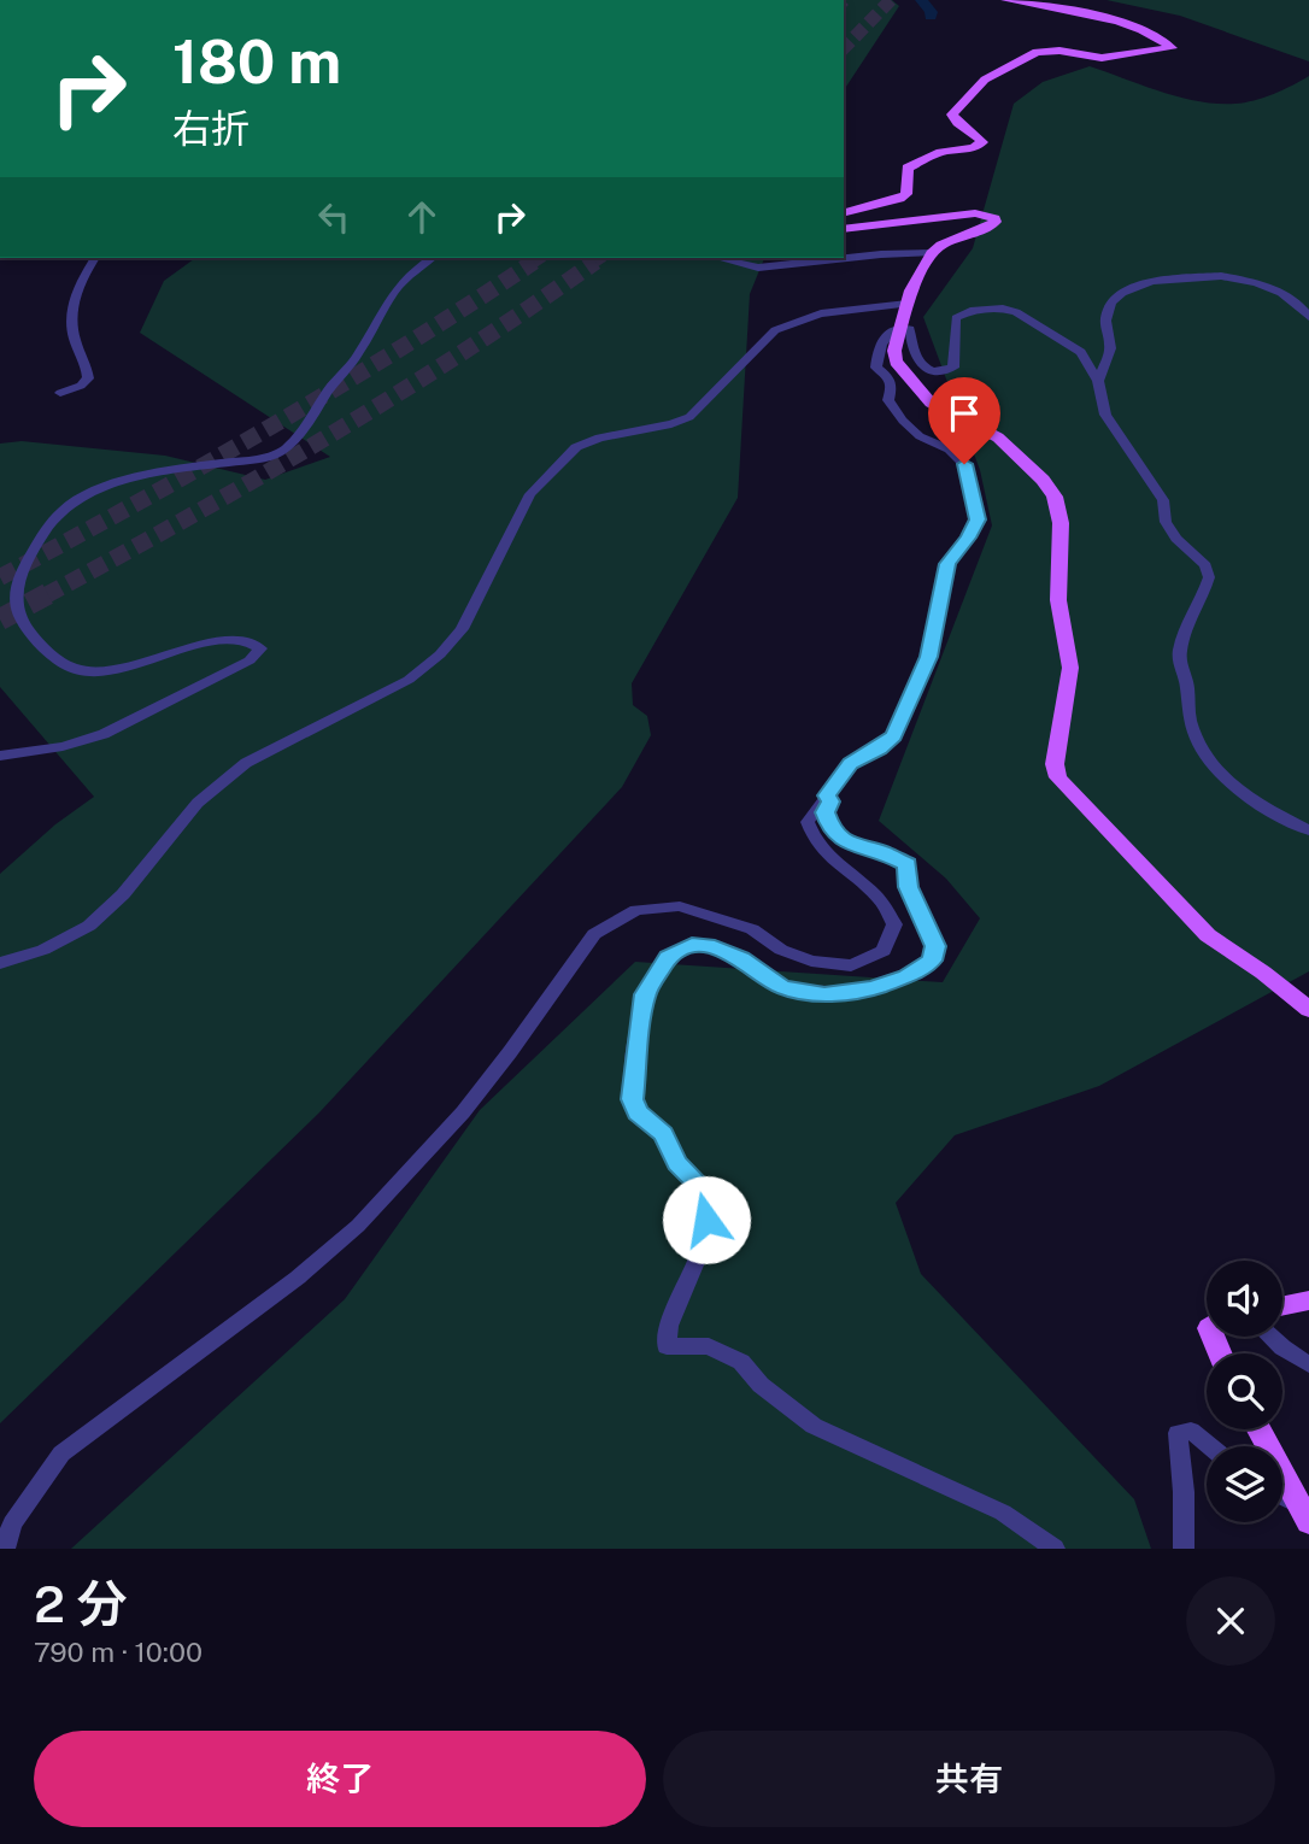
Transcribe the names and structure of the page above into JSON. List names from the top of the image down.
{
  "page": {
    "turn": ["180 m", "右折"],
    "heading": ["2 分", "790 m · 10:00"],
    "buttons": ["終了", "共有"]
  }
}
